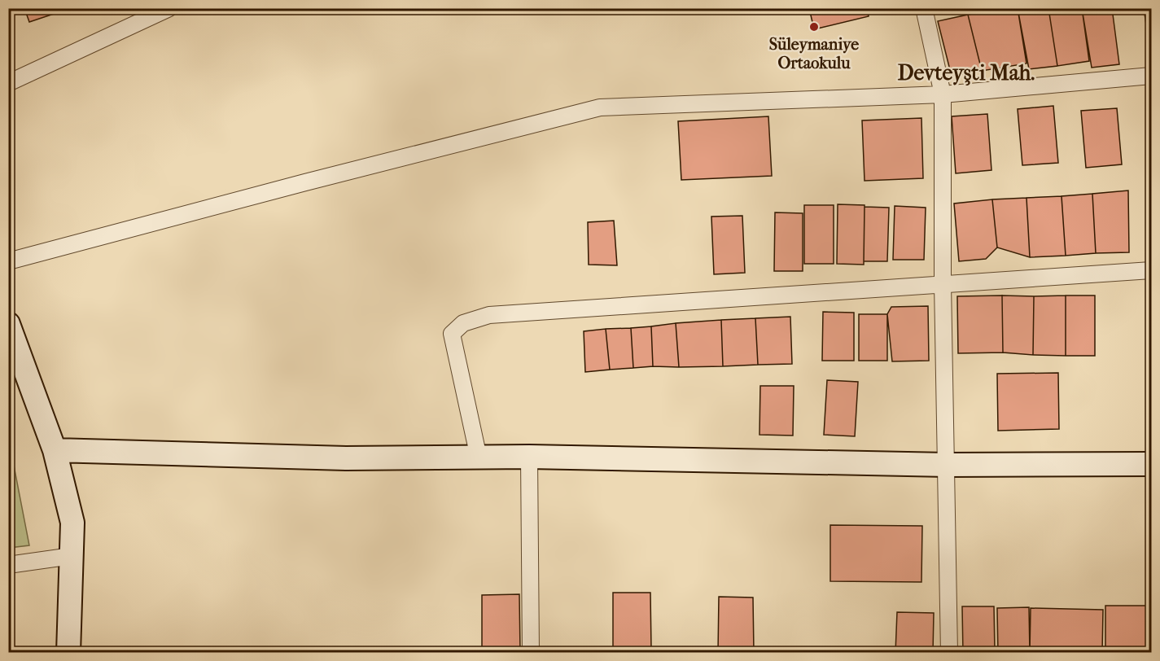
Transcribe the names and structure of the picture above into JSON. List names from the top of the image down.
{
  "districts": ["Devteyşti Mah."],
  "places": ["Süleymaniye Ortaokulu"]
}
